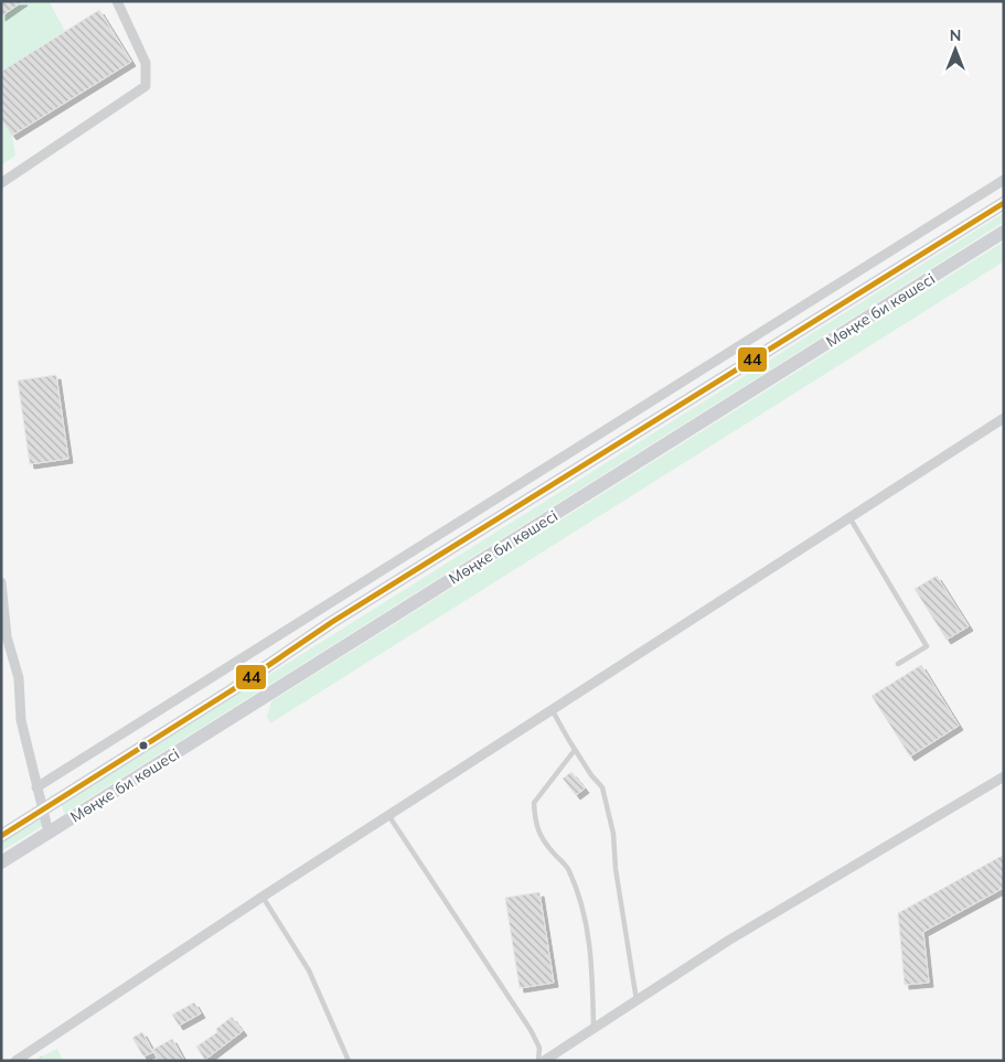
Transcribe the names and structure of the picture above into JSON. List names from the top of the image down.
{
  "streets": {
    "main road": ["Мөңке би көшесі"]
  },
  "lines": ["transit line 44"],
  "north": "top"
}
